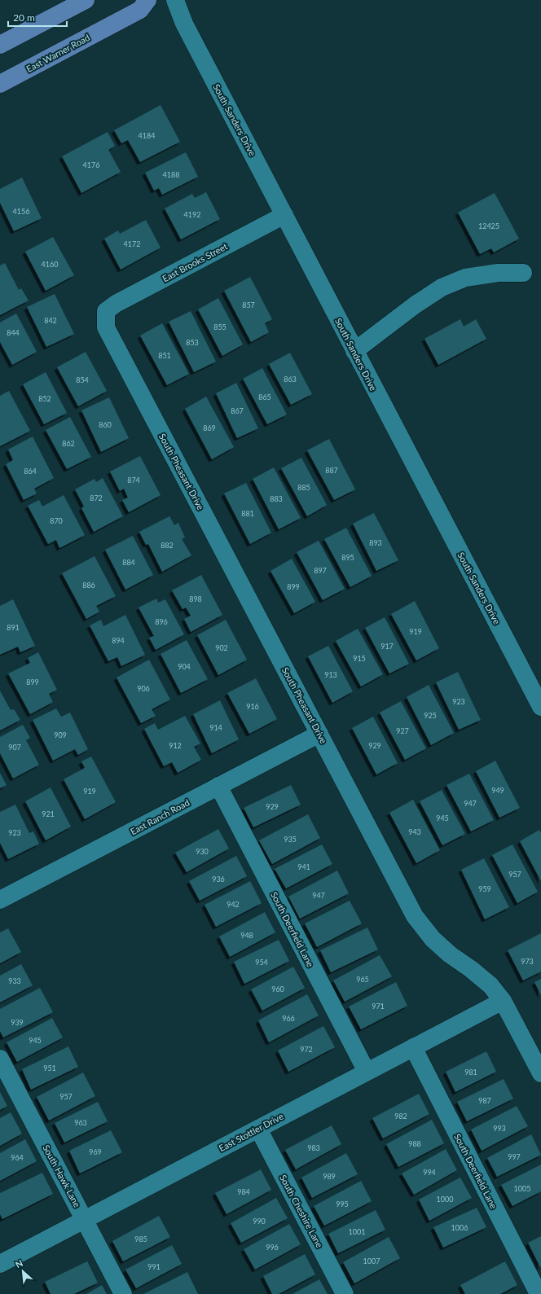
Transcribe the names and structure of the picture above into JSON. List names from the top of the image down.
{
  "streets": {
    "main road": ["East Warner Road"],
    "street": [
      "South Sanders Drive",
      "East Brooks Street",
      "South Pheasant Drive",
      "East Ranch Road",
      "South Deerfield Lane",
      "East Stottler Drive",
      "South Hawk Lane",
      "South Cheshire Lane"
    ]
  },
  "crossings": [
    ["South Sanders Drive", "East Brooks Street"],
    ["East Brooks Street", "South Pheasant Drive"],
    ["South Pheasant Drive", "East Ranch Road"],
    ["South Pheasant Drive", "East Stottler Drive"],
    ["East Ranch Road", "South Deerfield Lane"],
    ["South Deerfield Lane", "East Stottler Drive"],
    ["East Stottler Drive", "South Hawk Lane"],
    ["East Stottler Drive", "South Cheshire Lane"]
  ],
  "house_numbers": [
    "4184",
    "4176",
    "4188",
    "4156",
    "4192",
    "12425",
    "4172",
    "4160",
    "857",
    "842",
    "855",
    "844",
    "853",
    "851",
    "863",
    "854",
    "865",
    "852",
    "867",
    "860",
    "869",
    "862",
    "887",
    "864",
    "874",
    "885",
    "872",
    "883",
    "881",
    "870",
    "893",
    "882",
    "895",
    "884",
    "897",
    "886",
    "899",
    "898",
    "896",
    "891",
    "919",
    "894",
    "917",
    "902",
    "915",
    "904",
    "913",
    "899",
    "906",
    "923",
    "916",
    "925",
    "914",
    "927",
    "909",
    "912",
    "929",
    "907",
    "949",
    "919",
    "947",
    "929",
    "921",
    "945",
    "943",
    "923",
    "935",
    "930",
    "941",
    "957",
    "936",
    "959",
    "947",
    "942",
    "948",
    "973",
    "954",
    "965",
    "933",
    "960",
    "971",
    "966",
    "939",
    "945",
    "972",
    "951",
    "981",
    "957",
    "987",
    "982",
    "963",
    "993",
    "988",
    "983",
    "969",
    "997",
    "964",
    "994",
    "989",
    "1005",
    "984",
    "1000",
    "995",
    "990",
    "1006",
    "1001",
    "985",
    "996",
    "1007",
    "991"
  ],
  "scale_bar": "20 m",
  "north": "top left"
}
